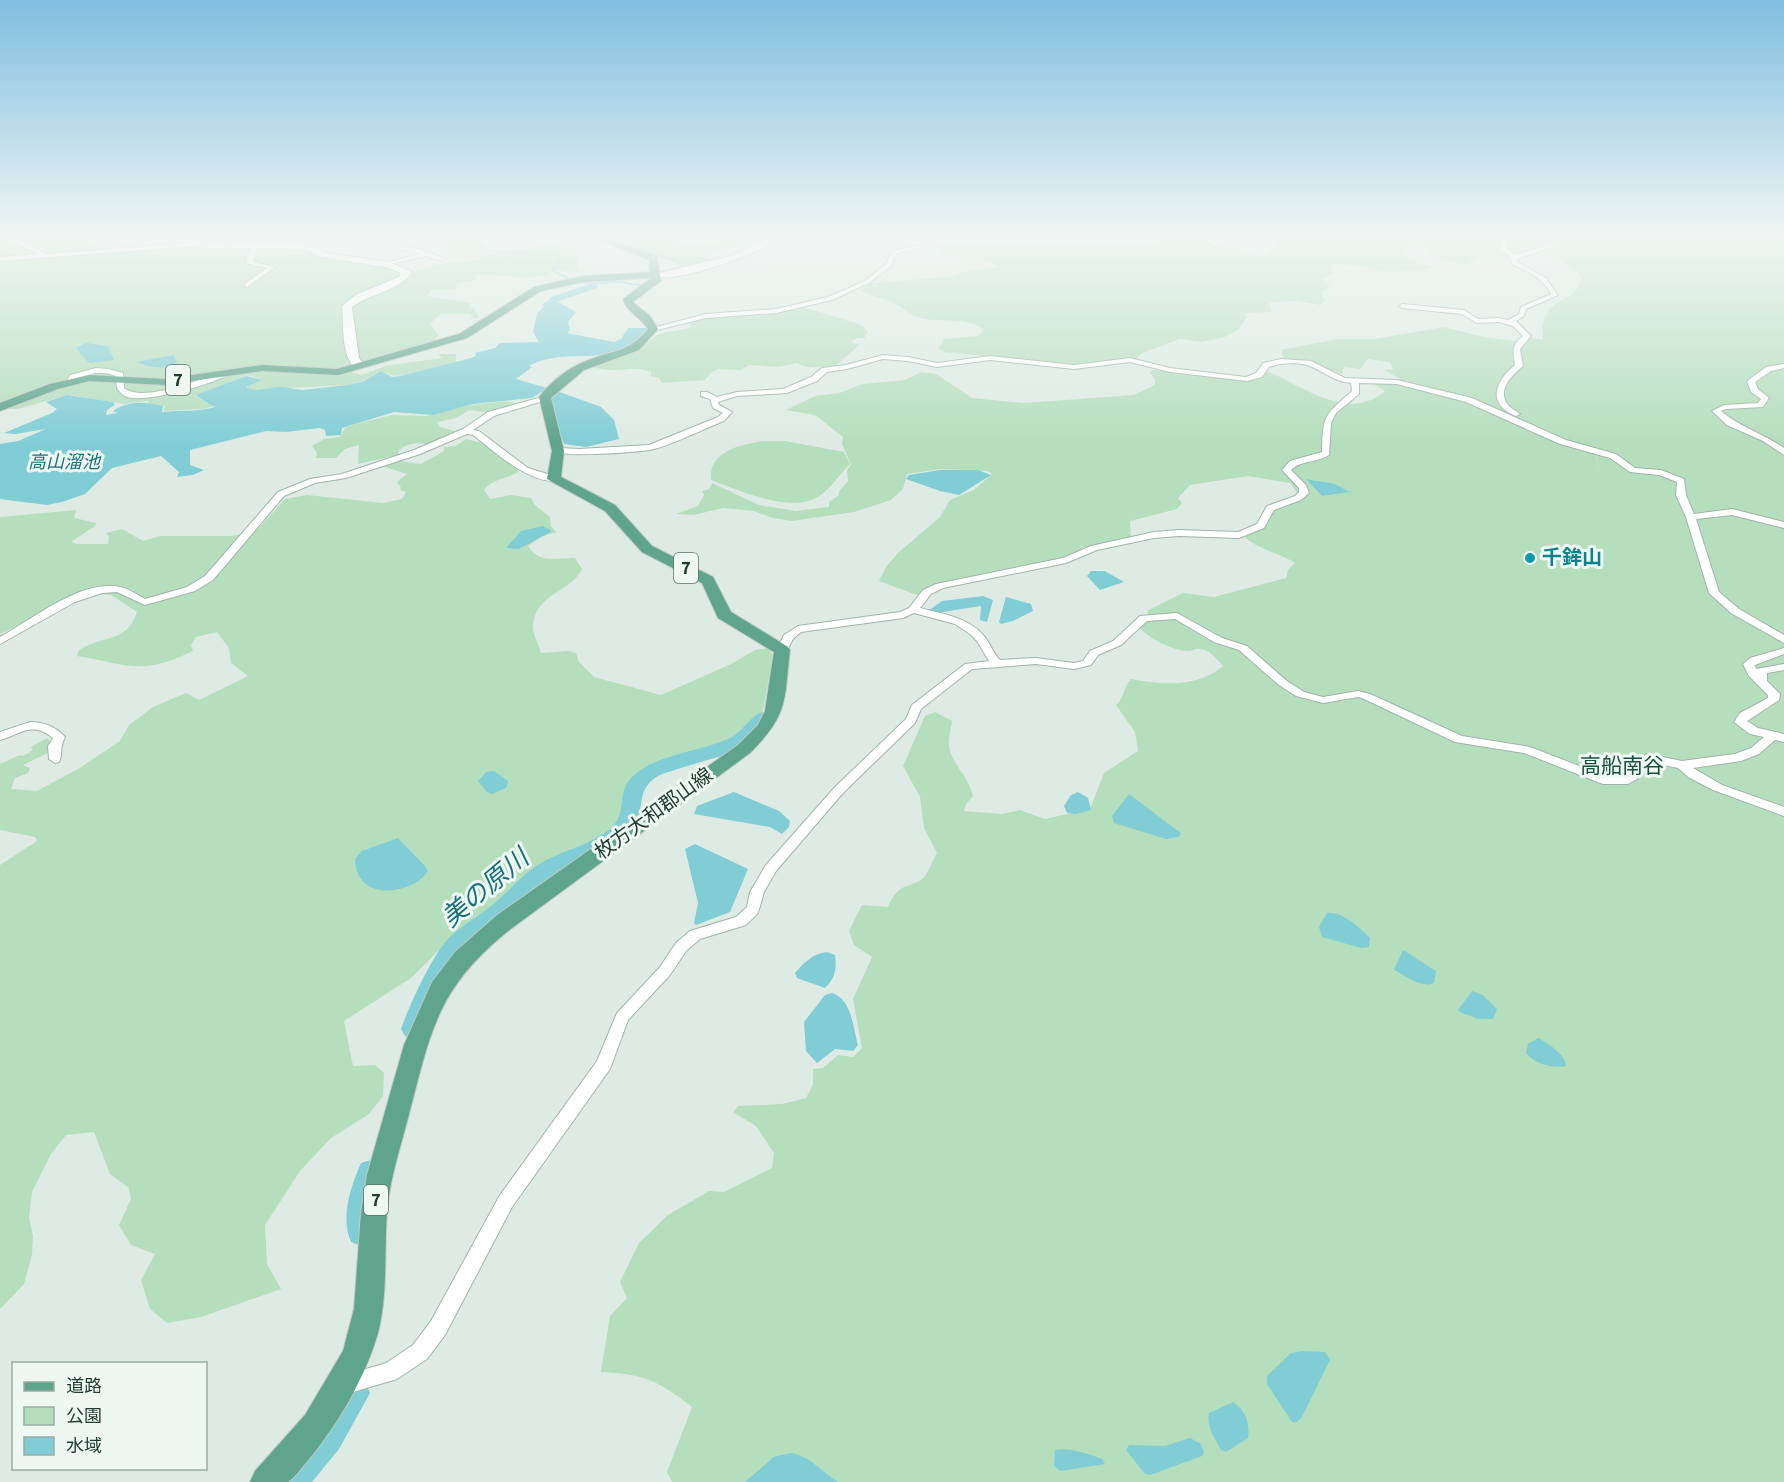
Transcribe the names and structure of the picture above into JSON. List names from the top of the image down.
{
  "streets": {
    "main road": ["7", "枚方大和郡山線"]
  },
  "crossings": [
    ["7", "枚方大和郡山線"]
  ],
  "districts": ["高船南谷"],
  "water": ["高山溜池", "美の原川"],
  "places": ["千鉾山"],
  "legend": ["道路", "公園", "水域"]
}
